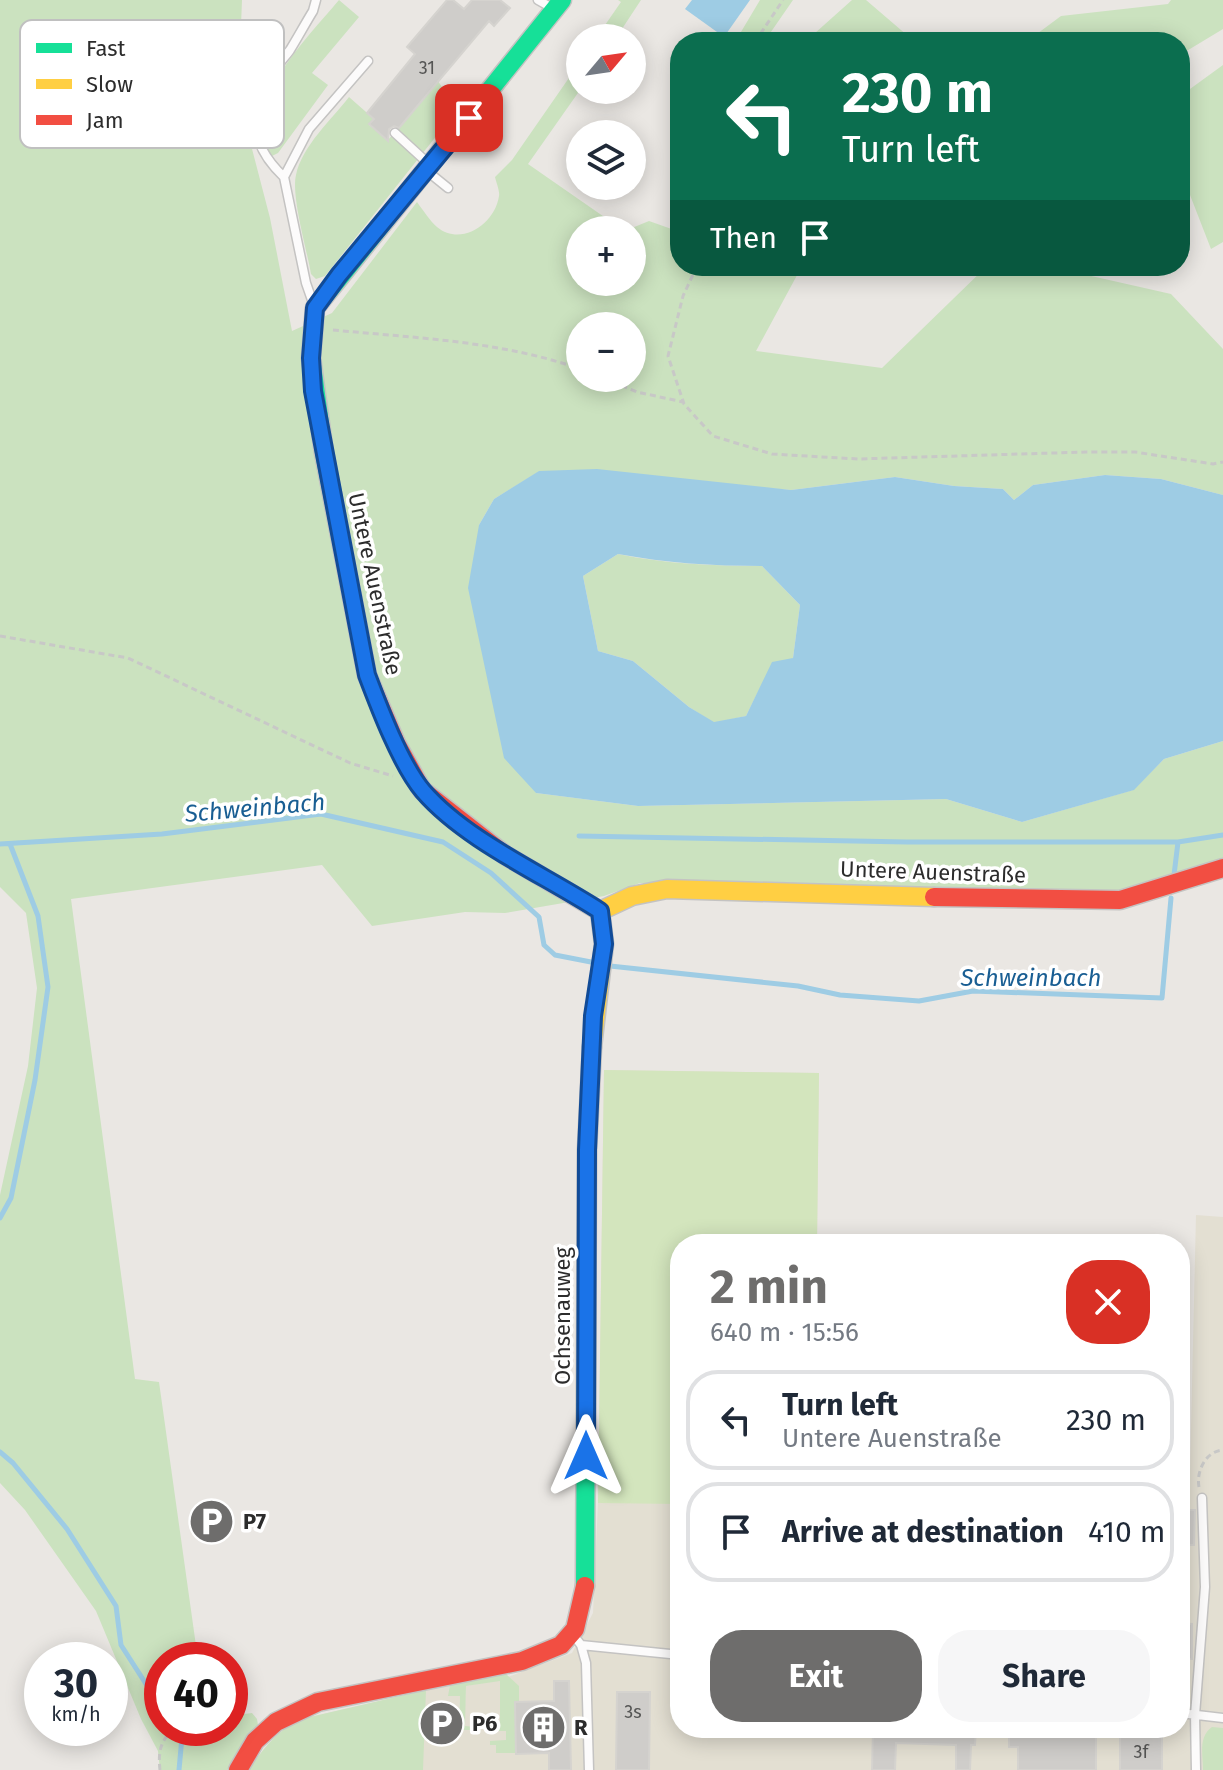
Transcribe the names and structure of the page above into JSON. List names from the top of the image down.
{
  "streets": {
    "street": ["Untere Auenstraße", "Ochsenauweg"]
  },
  "crossings": [
    ["Untere Auenstraße", "Ochsenauweg"]
  ],
  "water": ["Schweinbach"],
  "places": {
    "parking": ["P7", "P6"],
    "building": ["R"]
  },
  "house_numbers": ["31", "3s", "3f"],
  "legend": ["Fast", "Slow", "Jam"],
  "north": "top right",
  "page": {
    "map_buttons": ["+", "−"],
    "turn": ["230 m", "Turn left"],
    "then": "Then",
    "heading": ["2 min", "640 m · 15:56"],
    "list": [
      {
        "name": "Turn left",
        "note": "Untere Auenstraße",
        "value": "230 m"
      },
      {
        "name": "Arrive at destination",
        "value": "410 m"
      }
    ],
    "buttons": ["Exit", "Share"],
    "speed": "30 km/h",
    "limit": "40"
  }
}
